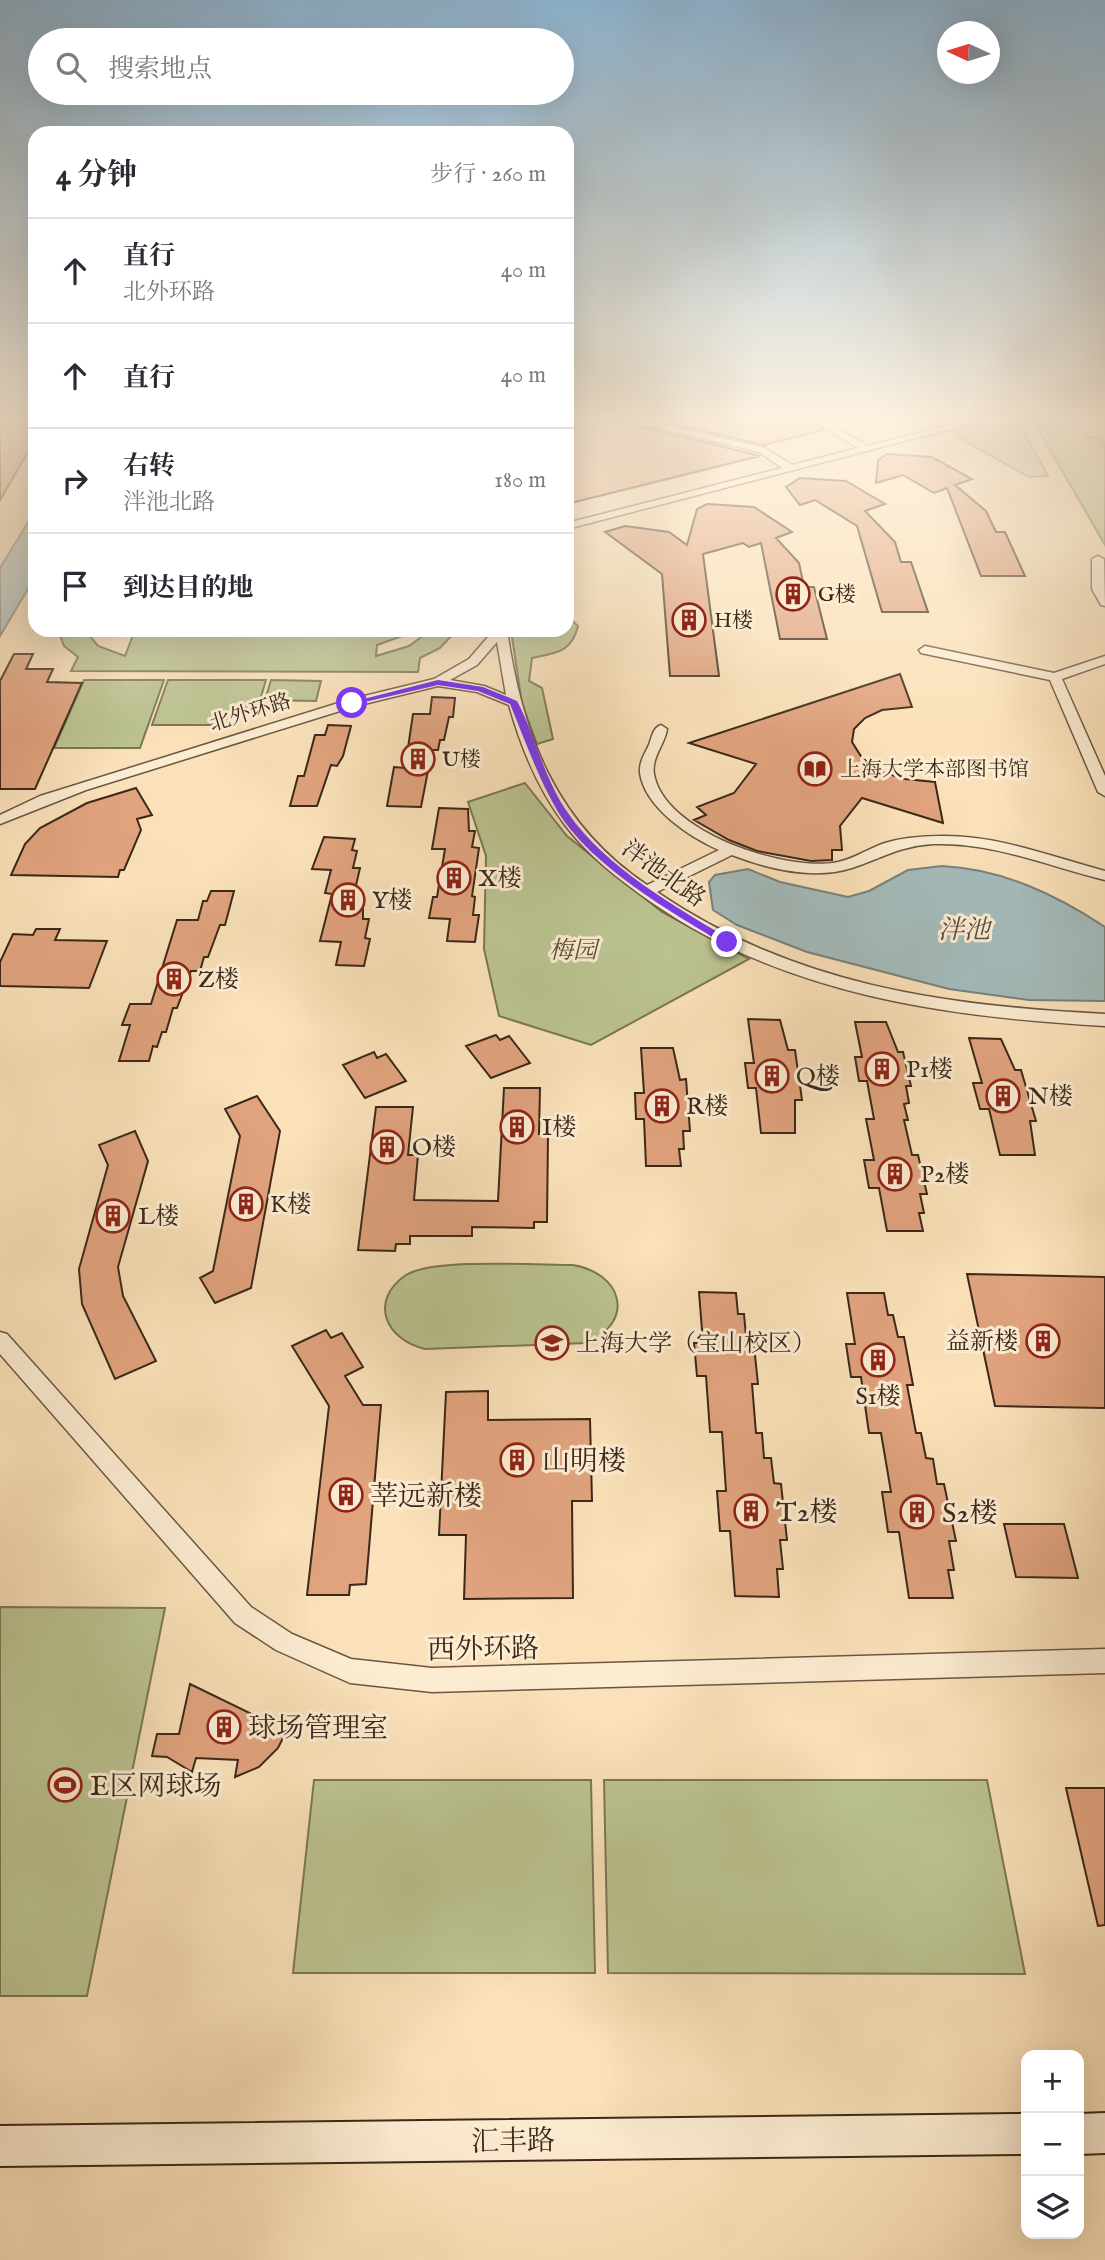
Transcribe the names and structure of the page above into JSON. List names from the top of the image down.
{
  "streets": {
    "street": [
      "北外环路",
      "泮池北路",
      "西外环路",
      "汇丰路"
    ]
  },
  "water": ["泮池"],
  "parks": ["梅园"],
  "places": {
    "building": [
      "G楼",
      "H楼",
      "U楼",
      "X楼",
      "Y楼",
      "Z楼",
      "P1楼",
      "Q楼",
      "N楼",
      "R楼",
      "I楼",
      "O楼",
      "P2楼",
      "K楼",
      "L楼",
      "益新楼",
      "S1楼",
      "山明楼",
      "莘远新楼",
      "T2楼",
      "S2楼",
      "球场管理室"
    ],
    "library": ["上海大学本部图书馆"],
    "school or university": ["上海大学（宝山校区）"],
    "sports": ["E区网球场"]
  },
  "north": "left",
  "page": {
    "search": "搜索地点",
    "heading": ["4 分钟", "步行 · 260 m"],
    "list": [
      ["直行", "北外环路", "40 m"],
      ["直行", "40 m"],
      ["右转", "泮池北路", "180 m"],
      "到达目的地"
    ],
    "map_buttons": ["+", "−"]
  }
}
